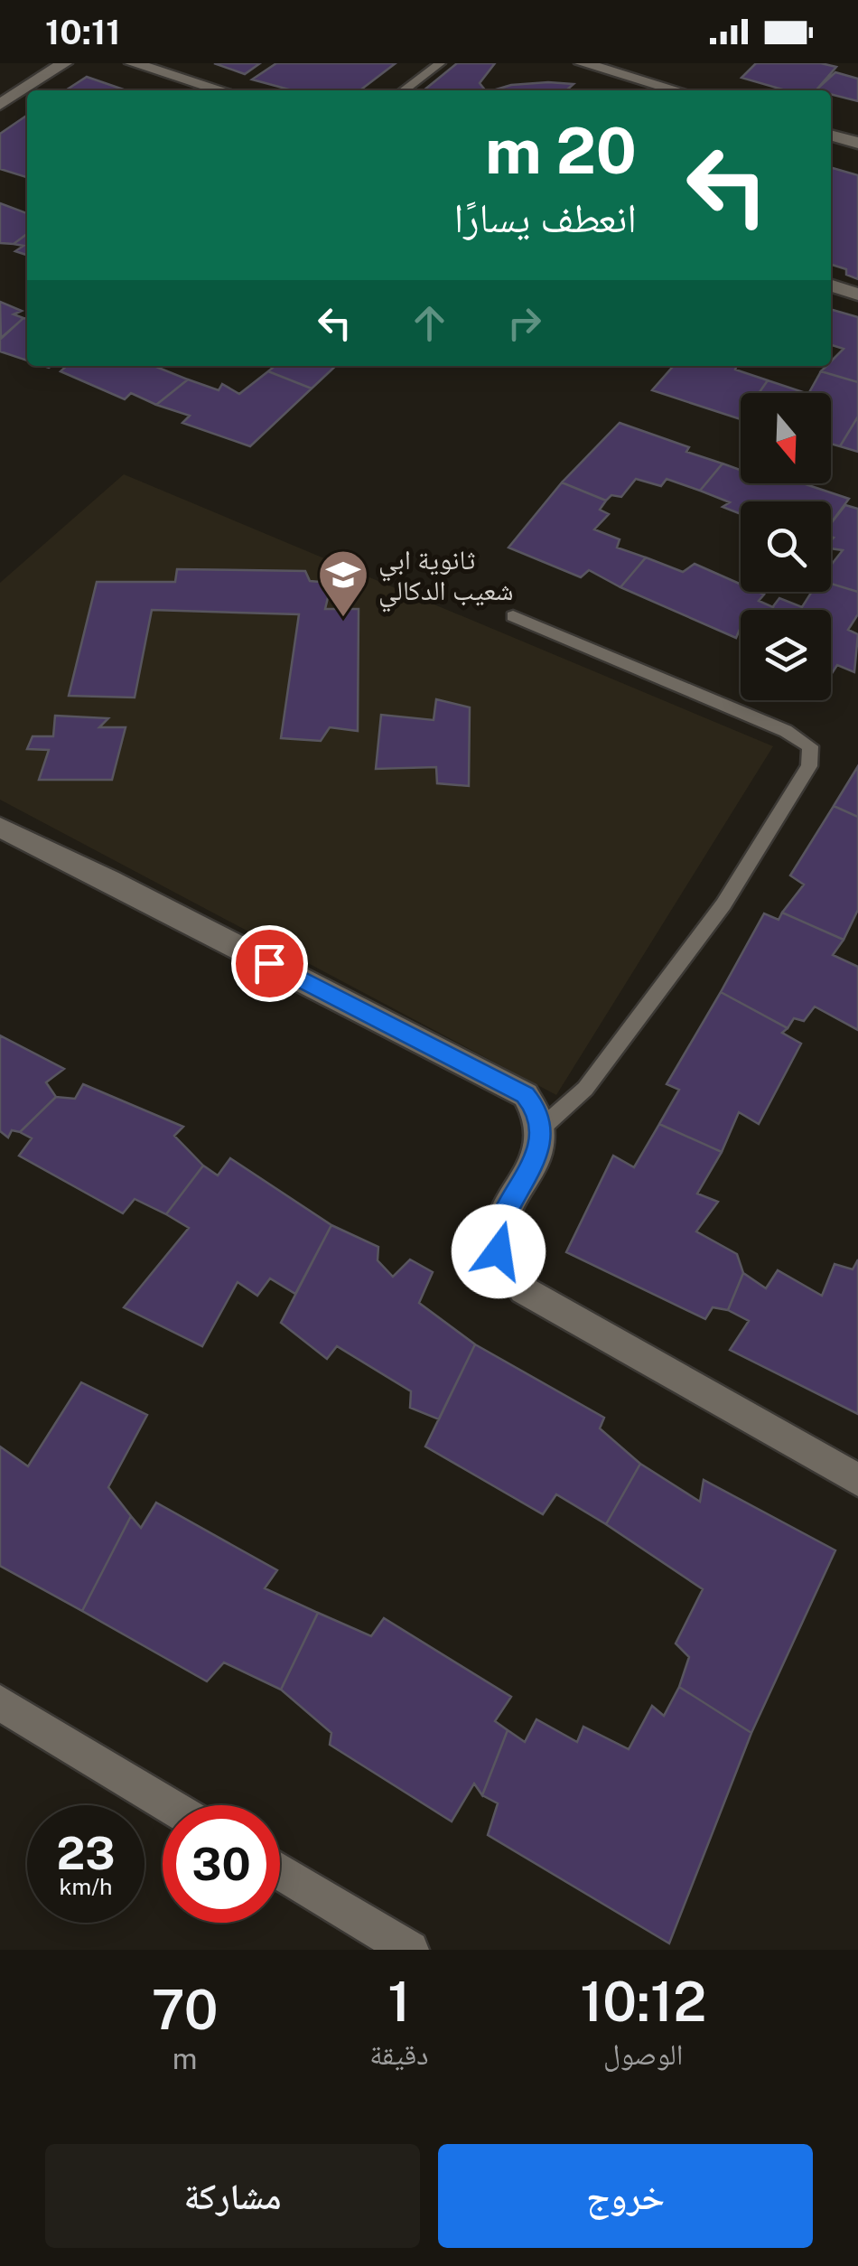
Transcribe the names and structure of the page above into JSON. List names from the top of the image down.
{
  "places": {
    "school or university": ["ثانوية ابي شعيب الدكالي"]
  },
  "north": "bottom",
  "page": {
    "status": "10:11",
    "turn": ["20 m", "انعطف يسارًا"],
    "speed": "23 km/h",
    "limit": "30",
    "eta": [
      "10:12",
      "الوصول",
      "1",
      "دقيقة",
      "70",
      "m"
    ],
    "buttons": ["خروج", "مشاركة"]
  }
}
